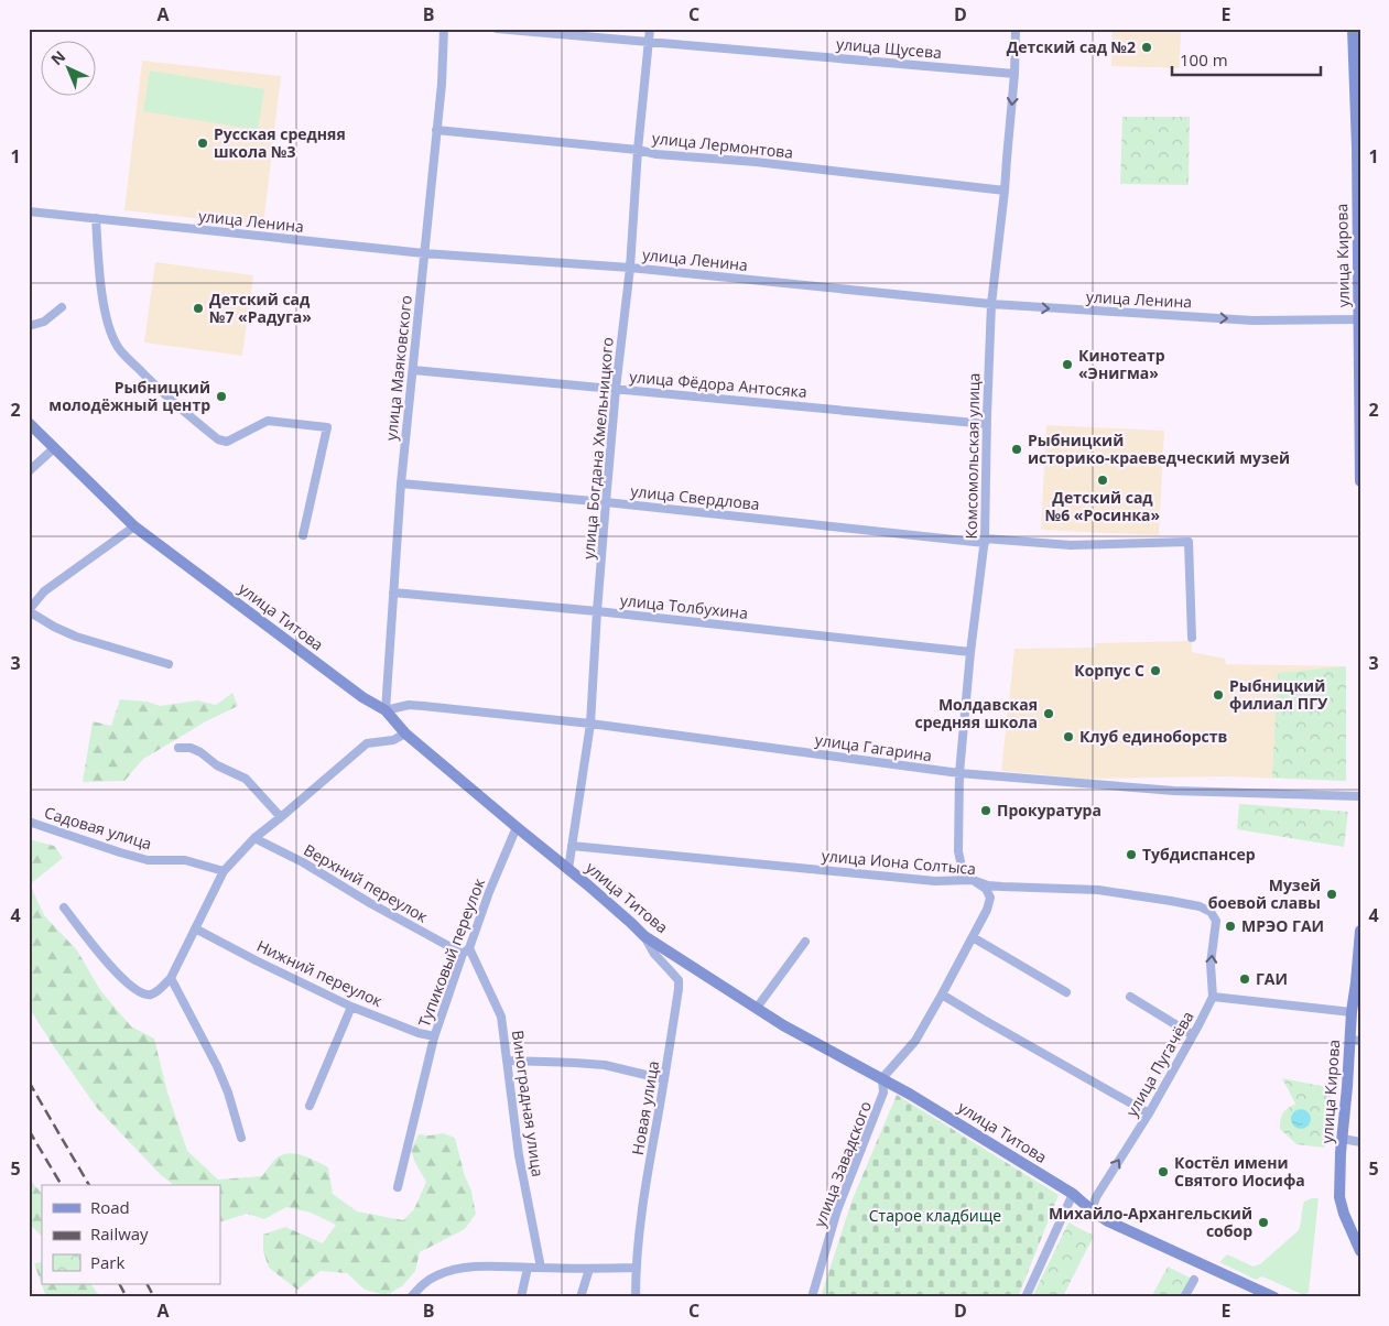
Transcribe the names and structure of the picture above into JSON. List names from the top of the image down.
{
  "streets": {
    "street": [
      "улица Щусева",
      "улица Лермонтова",
      "улица Ленина",
      "улица Кирова",
      "улица Маяковского",
      "улица Фёдора Антосяка",
      "улица Богдана Хмельницкого",
      "Комсомольская улица",
      "улица Свердлова",
      "улица Толбухина",
      "улица Титова",
      "улица Гагарина",
      "Садовая улица",
      "улица Иона Солтыса",
      "Верхний переулок",
      "Тупиковый переулок",
      "Нижний переулок",
      "улица Пугачёва",
      "Виноградная улица",
      "Новая улица",
      "улица Завадского"
    ]
  },
  "crossings": [
    ["улица Щусева", "улица Богдана Хмельницкого"],
    ["улица Щусева", "Комсомольская улица"],
    ["улица Лермонтова", "улица Маяковского"],
    ["улица Лермонтова", "улица Богдана Хмельницкого"],
    ["улица Лермонтова", "Комсомольская улица"],
    ["улица Ленина", "улица Кирова"],
    ["улица Ленина", "улица Маяковского"],
    ["улица Ленина", "улица Богдана Хмельницкого"],
    ["улица Ленина", "Комсомольская улица"],
    ["улица Маяковского", "улица Фёдора Антосяка"],
    ["улица Маяковского", "улица Свердлова"],
    ["улица Маяковского", "улица Толбухина"],
    ["улица Маяковского", "улица Титова"],
    ["улица Маяковского", "улица Гагарина"],
    ["улица Фёдора Антосяка", "улица Богдана Хмельницкого"],
    ["улица Фёдора Антосяка", "Комсомольская улица"],
    ["улица Богдана Хмельницкого", "улица Свердлова"],
    ["улица Богдана Хмельницкого", "улица Толбухина"],
    ["улица Богдана Хмельницкого", "улица Титова"],
    ["улица Богдана Хмельницкого", "улица Гагарина"],
    ["улица Богдана Хмельницкого", "улица Иона Солтыса"],
    ["Комсомольская улица", "улица Свердлова"],
    ["Комсомольская улица", "улица Толбухина"],
    ["Комсомольская улица", "улица Гагарина"],
    ["Комсомольская улица", "улица Иона Солтыса"],
    ["улица Титова", "улица Гагарина"],
    ["улица Титова", "Тупиковый переулок"],
    ["улица Титова", "улица Пугачёва"],
    ["улица Титова", "Новая улица"],
    ["улица Титова", "улица Завадского"],
    ["улица Иона Солтыса", "улица Пугачёва"],
    ["Верхний переулок", "Тупиковый переулок"],
    ["Верхний переулок", "Виноградная улица"],
    ["Тупиковый переулок", "Нижний переулок"],
    ["Тупиковый переулок", "Виноградная улица"]
  ],
  "one_way": ["улица Пугачёва"],
  "parks": ["Старое кладбище"],
  "places": [
    "Детский сад №2",
    "Русская средняя школа №3",
    "Детский сад №7 «Радуга»",
    "Кинотеатр «Энигма»",
    "Рыбницкий молодёжный центр",
    "Рыбницкий историко-краеведческий музей",
    "Детский сад №6 «Росинка»",
    "Корпус С",
    "Рыбницкий филиал ПГУ",
    "Молдавская средняя школа",
    "Клуб единоборств",
    "Прокуратура",
    "Тубдиспансер",
    "Музей боевой славы",
    "МРЭО ГАИ",
    "ГАИ",
    "Костёл имени Святого Иосифа",
    "Михайло-Архангельский собор"
  ],
  "legend": ["Road", "Railway", "Park"],
  "scale_bar": "100 m",
  "north": "top left",
  "grid": {
    "columns": [
      "A",
      "B",
      "C",
      "D",
      "E"
    ],
    "rows": [
      "1",
      "2",
      "3",
      "4",
      "5"
    ]
  }
}
